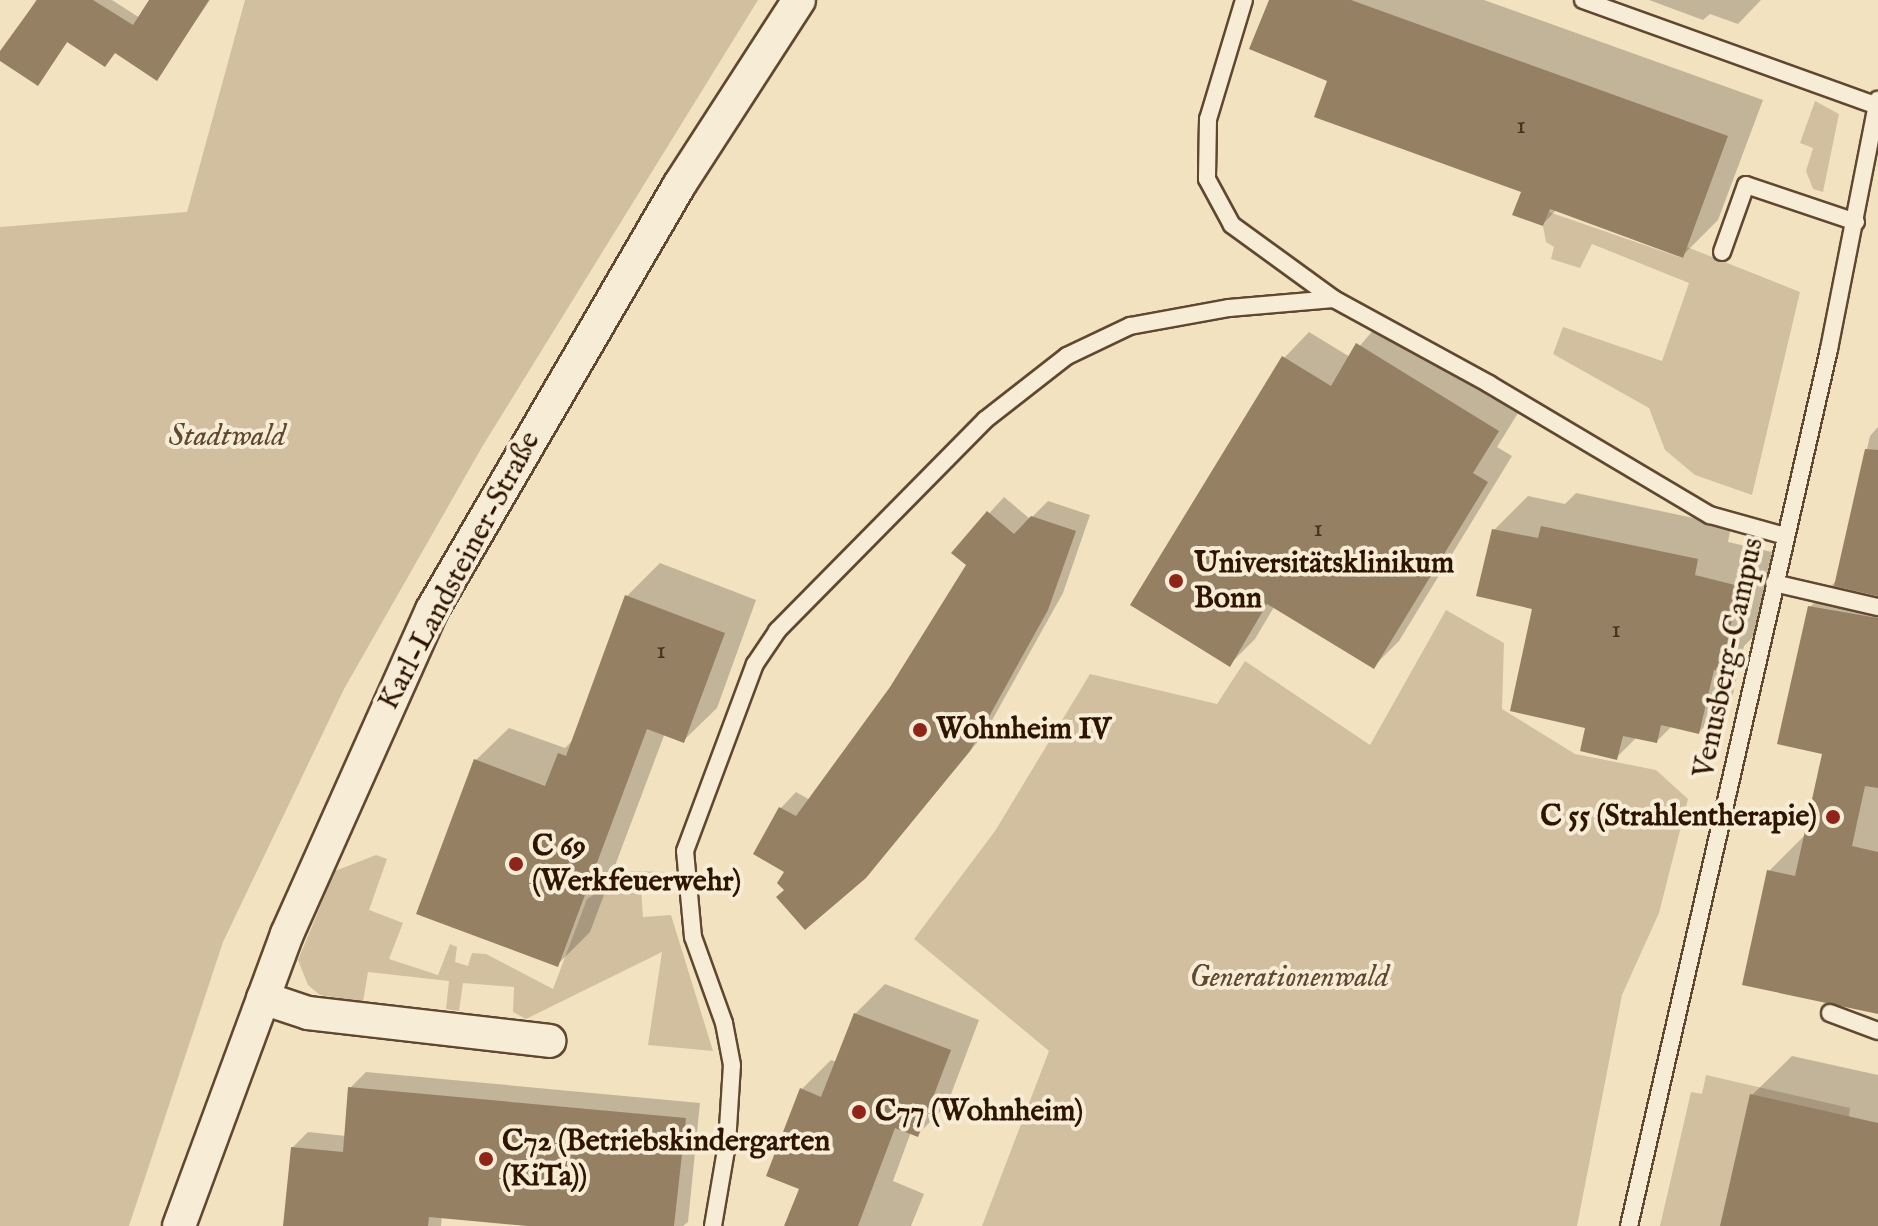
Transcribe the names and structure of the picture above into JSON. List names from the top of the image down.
{
  "streets": {
    "street": ["Karl-Landsteiner-Straße"],
    "lane": ["Venusberg-Campus"]
  },
  "parks": ["Stadtwald", "Generationenwald"],
  "places": [
    "Universitätsklinikum Bonn",
    "Wohnheim IV",
    "C 55 (Strahlentherapie)",
    "C 69 (Werkfeuerwehr)",
    "C77 (Wohnheim)",
    "C72 (Betriebskindergarten (KiTa))"
  ],
  "house_numbers": [
    "1",
    "1",
    "1",
    "1"
  ]
}
